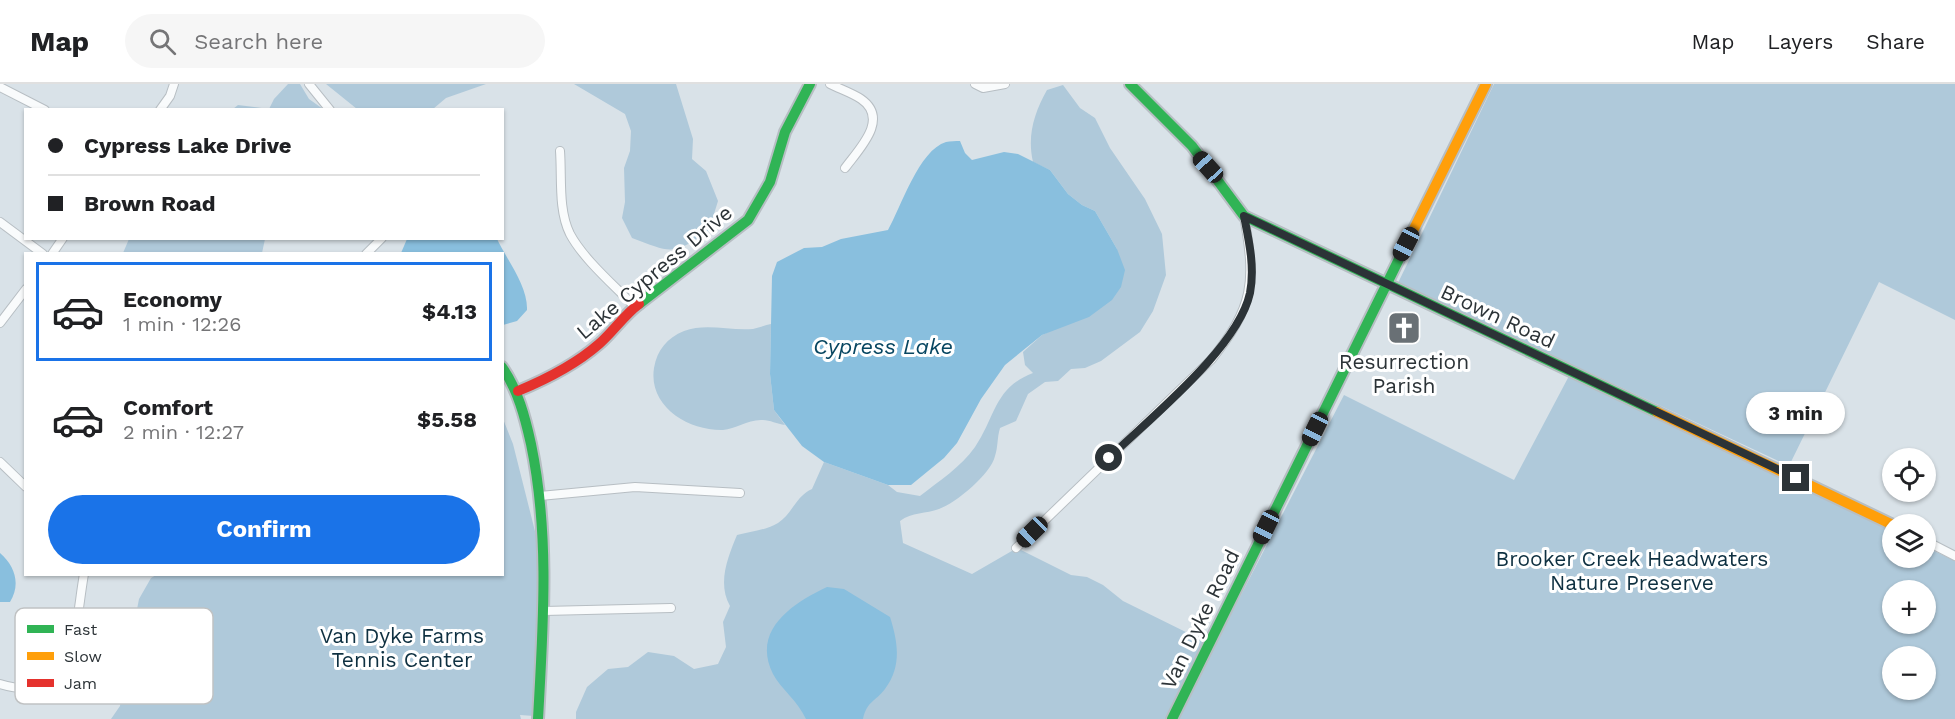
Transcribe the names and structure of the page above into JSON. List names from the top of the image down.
{
  "streets": {
    "street": ["Lake Cypress Drive", "Brown Road", "Van Dyke Road"]
  },
  "crossings": [
    ["Brown Road", "Van Dyke Road"]
  ],
  "water": ["Cypress Lake"],
  "parks": ["Brooker Creek Headwaters Nature Preserve", "Van Dyke Farms Tennis Center"],
  "places": {
    "church": ["Resurrection Parish"]
  },
  "legend": ["Fast", "Slow", "Jam"],
  "page": {
    "header": "Map",
    "search": "Search here",
    "nav": ["Map", "Layers", "Share"],
    "banner": ["Cypress Lake Drive", "Brown Road"],
    "list": [
      {
        "name": "Economy",
        "note": "1 min · 12:26",
        "value": "$4.13"
      },
      {
        "name": "Comfort",
        "note": "2 min · 12:27",
        "value": "$5.58"
      }
    ],
    "bubble": "3 min",
    "map_buttons": ["+", "−"],
    "buttons": "Confirm"
  }
}
